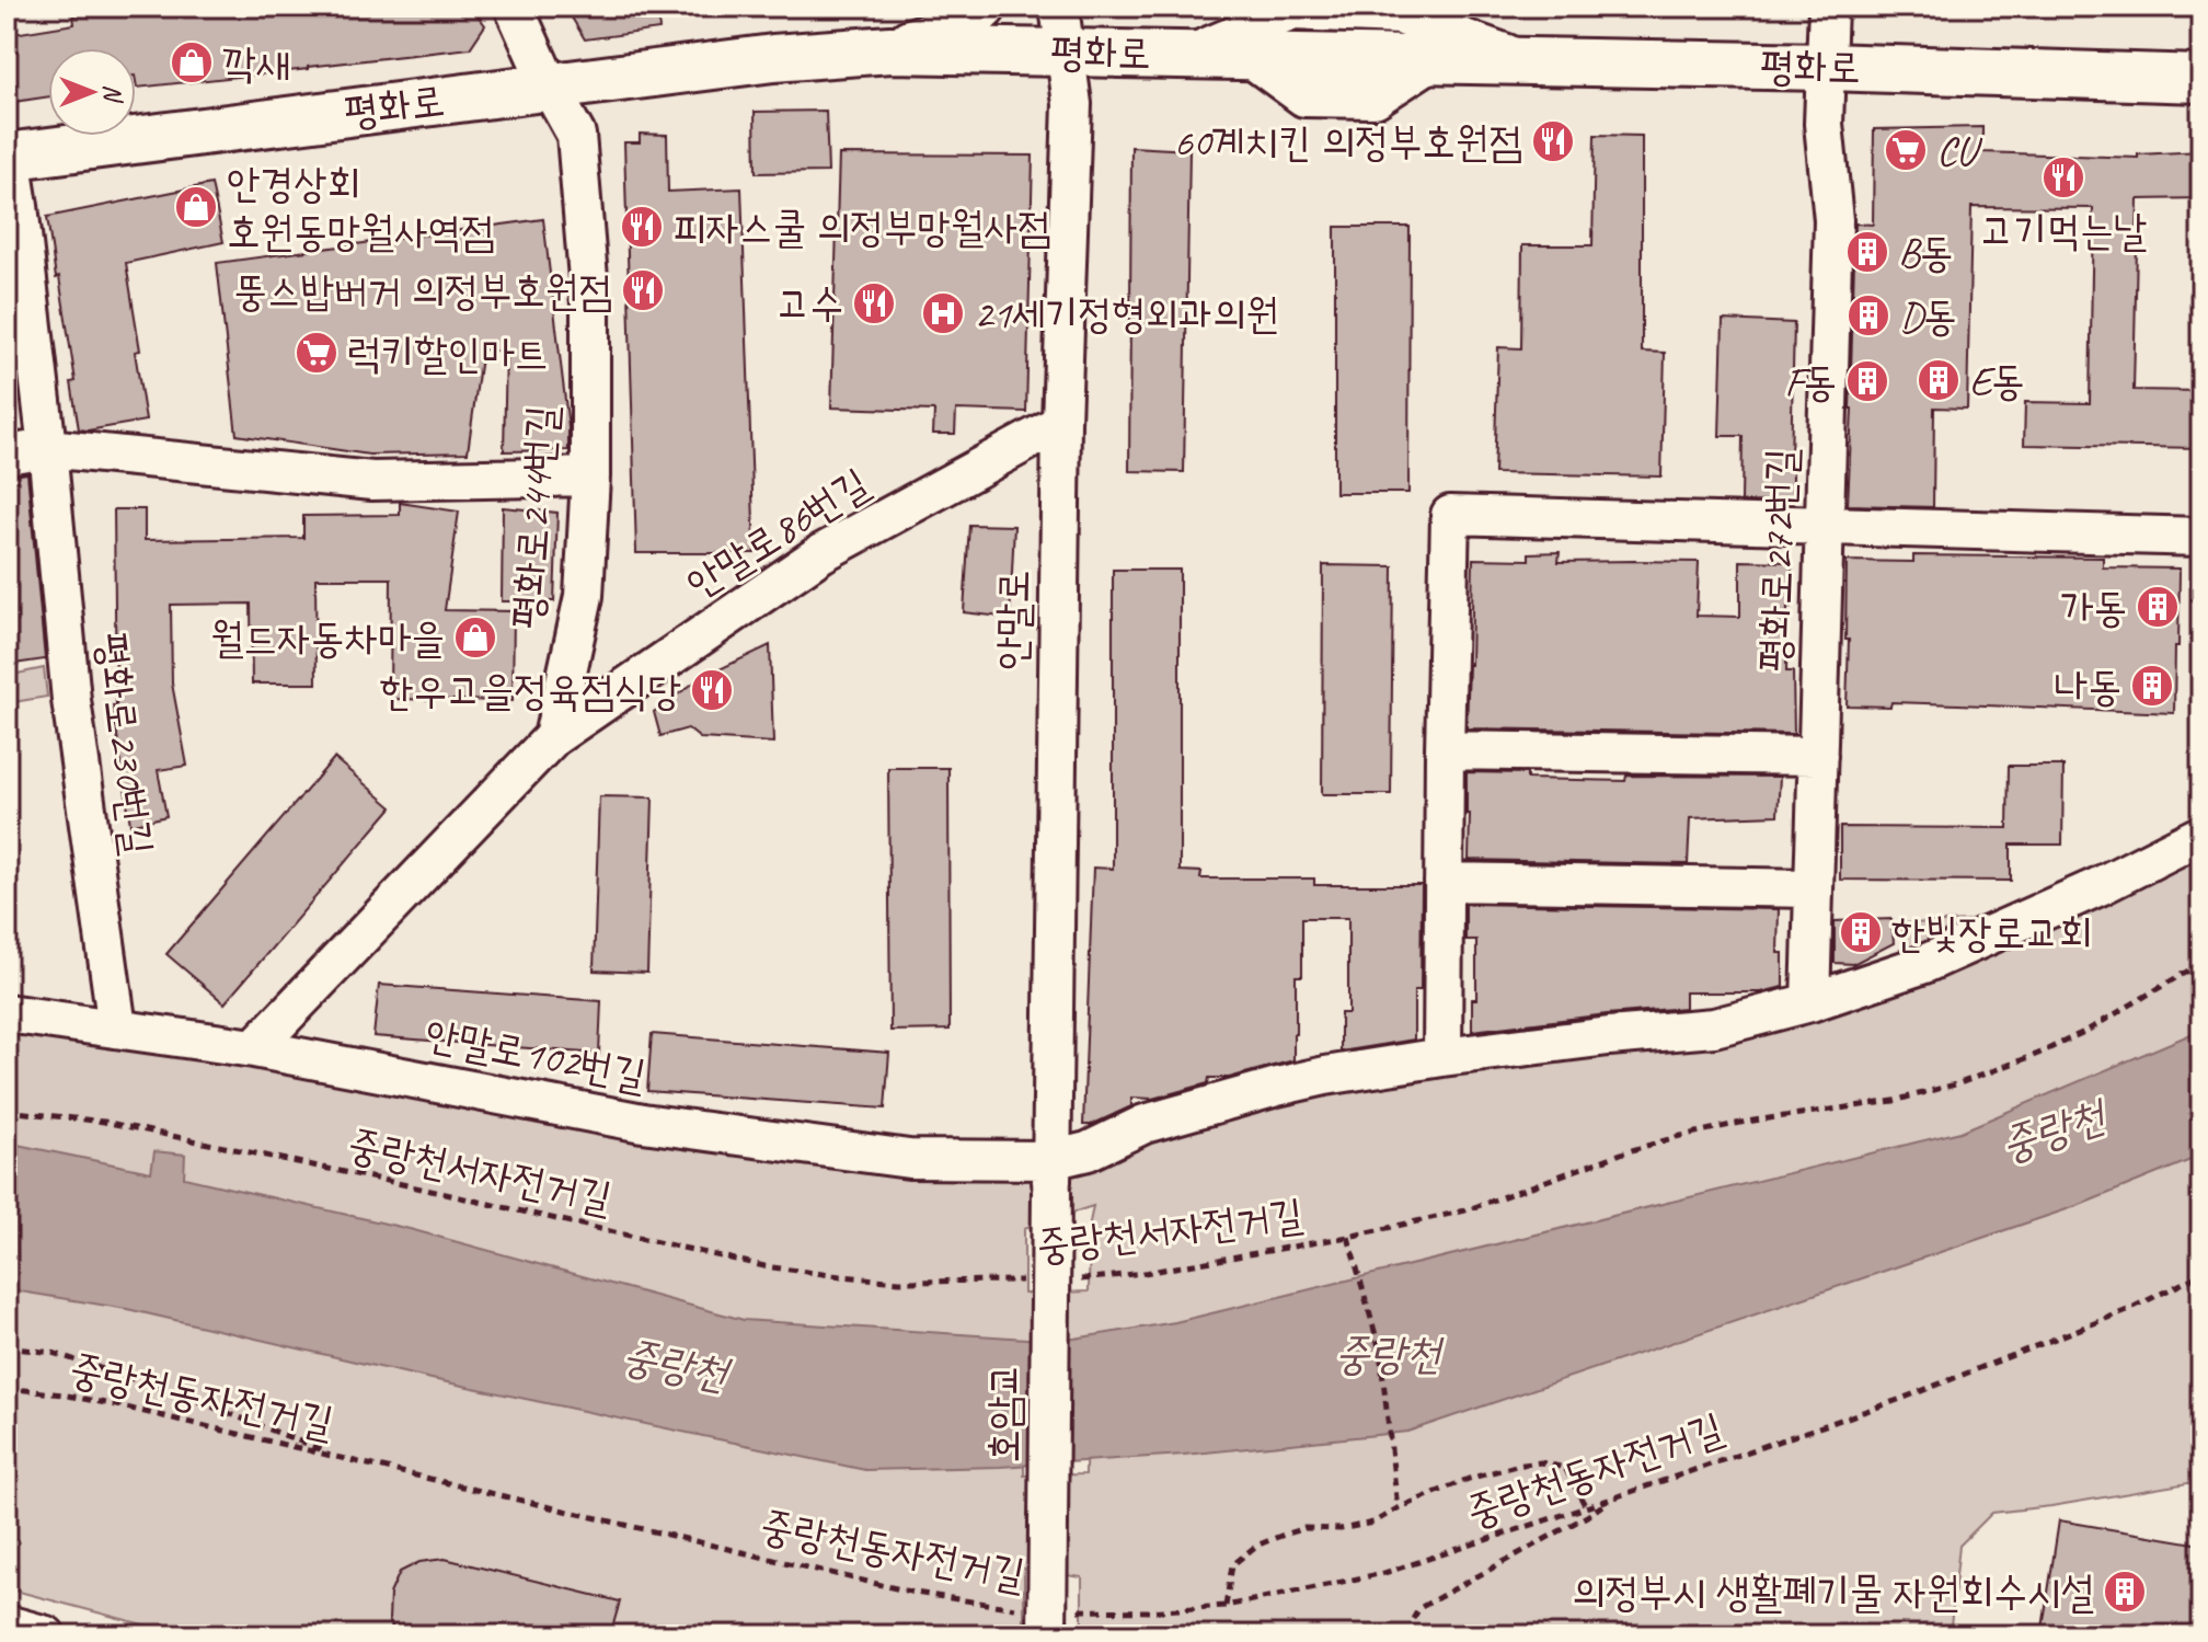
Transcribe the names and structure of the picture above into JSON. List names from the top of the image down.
{
  "streets": {
    "main road": ["평화로"],
    "street": [
      "평화로244번길",
      "안말로86번길",
      "평화로272번길",
      "안말로",
      "평화로230번길",
      "안말로102번길",
      "호암교"
    ],
    "path": ["중랑천서자전거길", "중랑천동자전거길"]
  },
  "crossings": [
    ["평화로", "평화로244번길"],
    ["평화로", "평화로272번길"],
    ["평화로", "안말로"],
    ["평화로", "평화로230번길"],
    ["평화로244번길", "안말로86번길"],
    ["안말로86번길", "안말로"],
    ["평화로272번길", "안말로102번길"],
    ["안말로", "안말로102번길"],
    ["안말로", "호암교"],
    ["평화로230번길", "안말로102번길"],
    ["안말로102번길", "호암교"],
    ["중랑천동자전거길", "호암교"]
  ],
  "water": ["중랑천"],
  "places": {
    "shop": ["깍새", "안경상회 호원동망월사역점", "월드자동차마을"],
    "restaurant": [
      "60계치킨 의정부호원점",
      "고기먹는날",
      "피자스쿨 의정부망월사점",
      "뚱스밥버거 의정부호원점",
      "고수",
      "한우고을정육점식당"
    ],
    "supermarket": ["CU", "럭키할인마트"],
    "building": [
      "B동",
      "D동",
      "E동",
      "F동",
      "가동",
      "나동",
      "한빛장로교회",
      "의정부시 생활폐기물 자원회수시설"
    ],
    "hospital": ["21세기정형외과의원"]
  },
  "north": "right"
}
